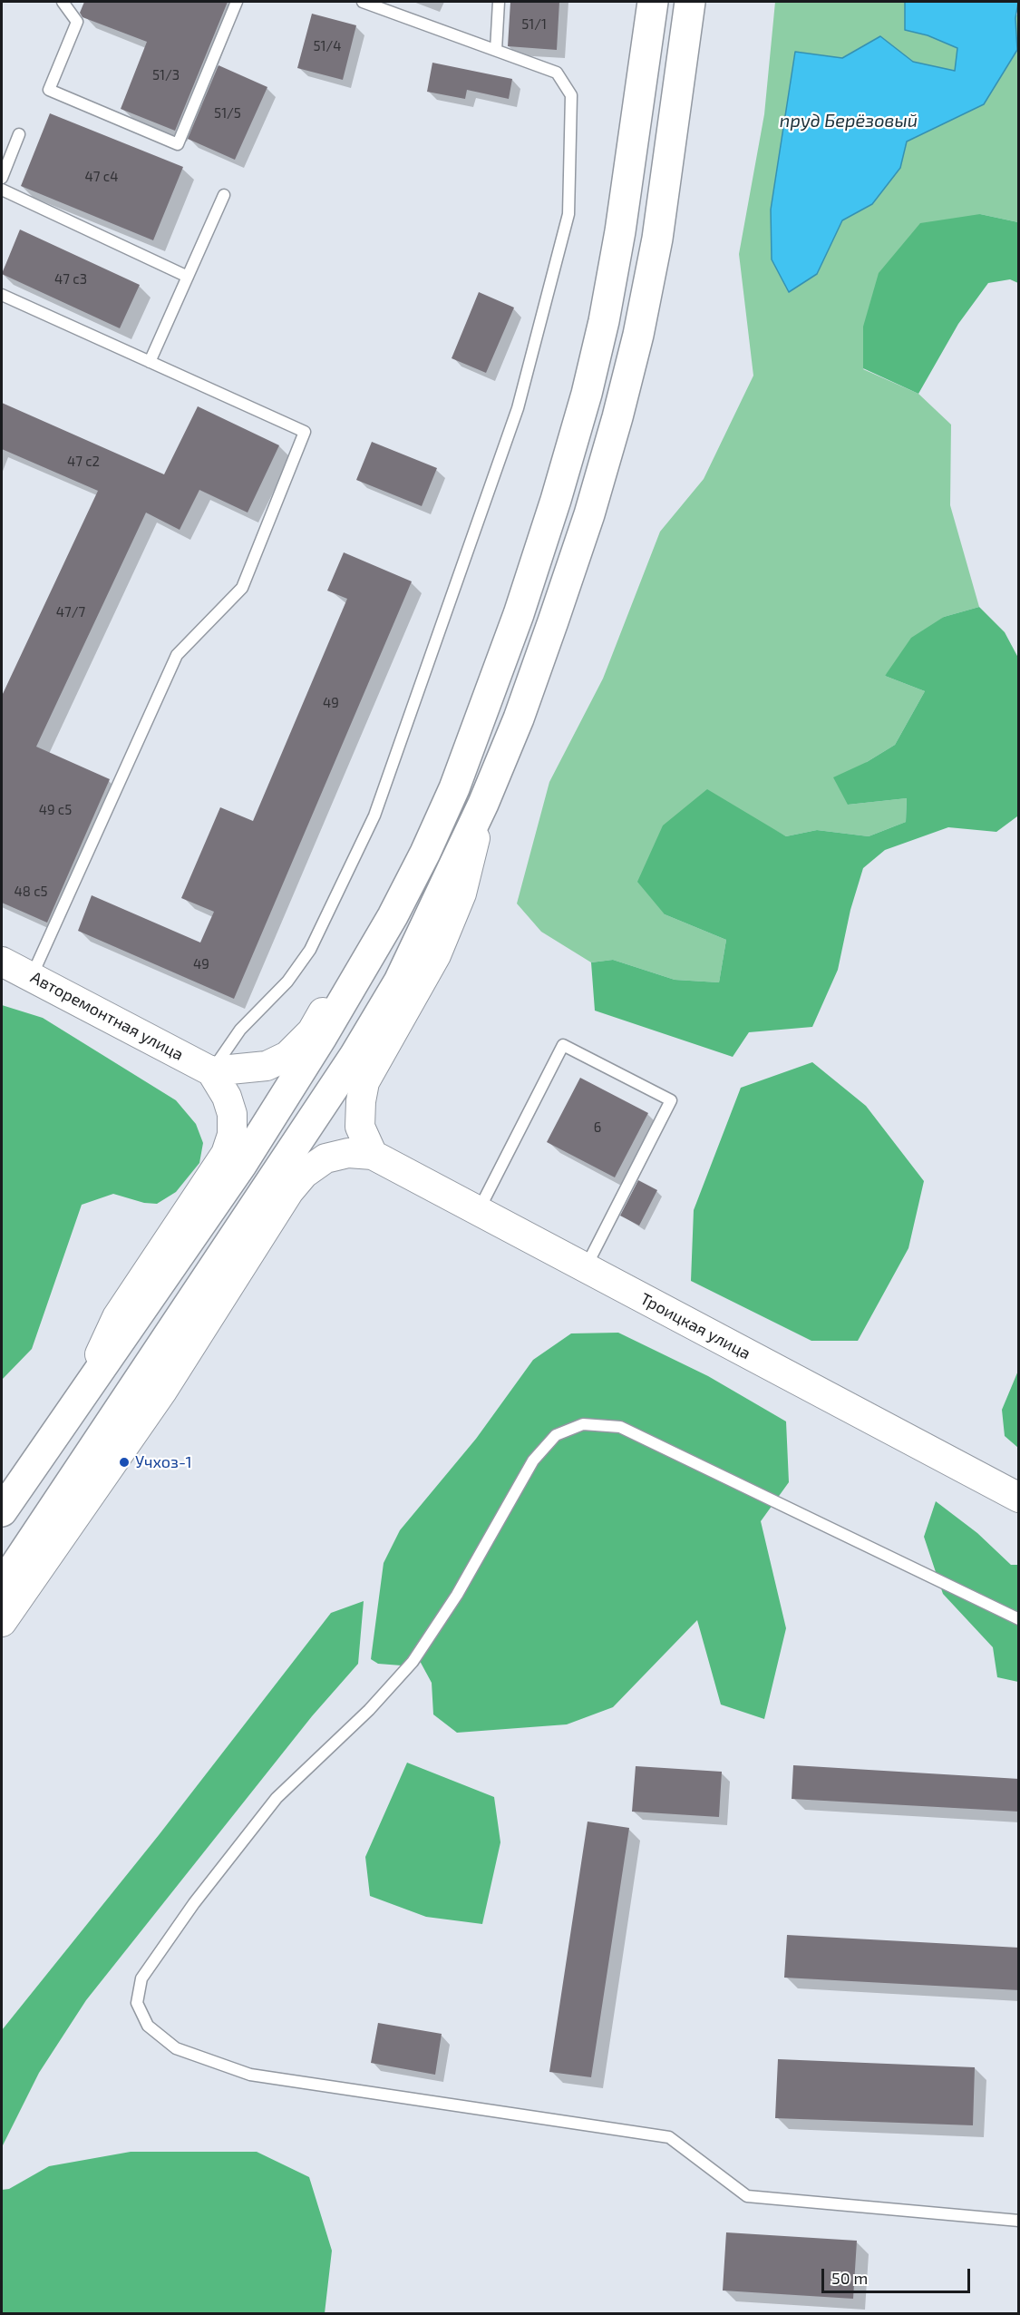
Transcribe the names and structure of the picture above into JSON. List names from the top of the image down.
{
  "streets": {
    "street": ["Авторемонтная улица", "Троицкая улица"]
  },
  "water": ["пруд Берёзовый"],
  "places": ["Учхоз-1"],
  "house_numbers": [
    "51/1",
    "51/4",
    "51/3",
    "51/5",
    "47 с4",
    "47 с3",
    "47 с2",
    "47/7",
    "49",
    "49 с5",
    "48 с5",
    "49",
    "6"
  ],
  "scale_bar": "50 m"
}
